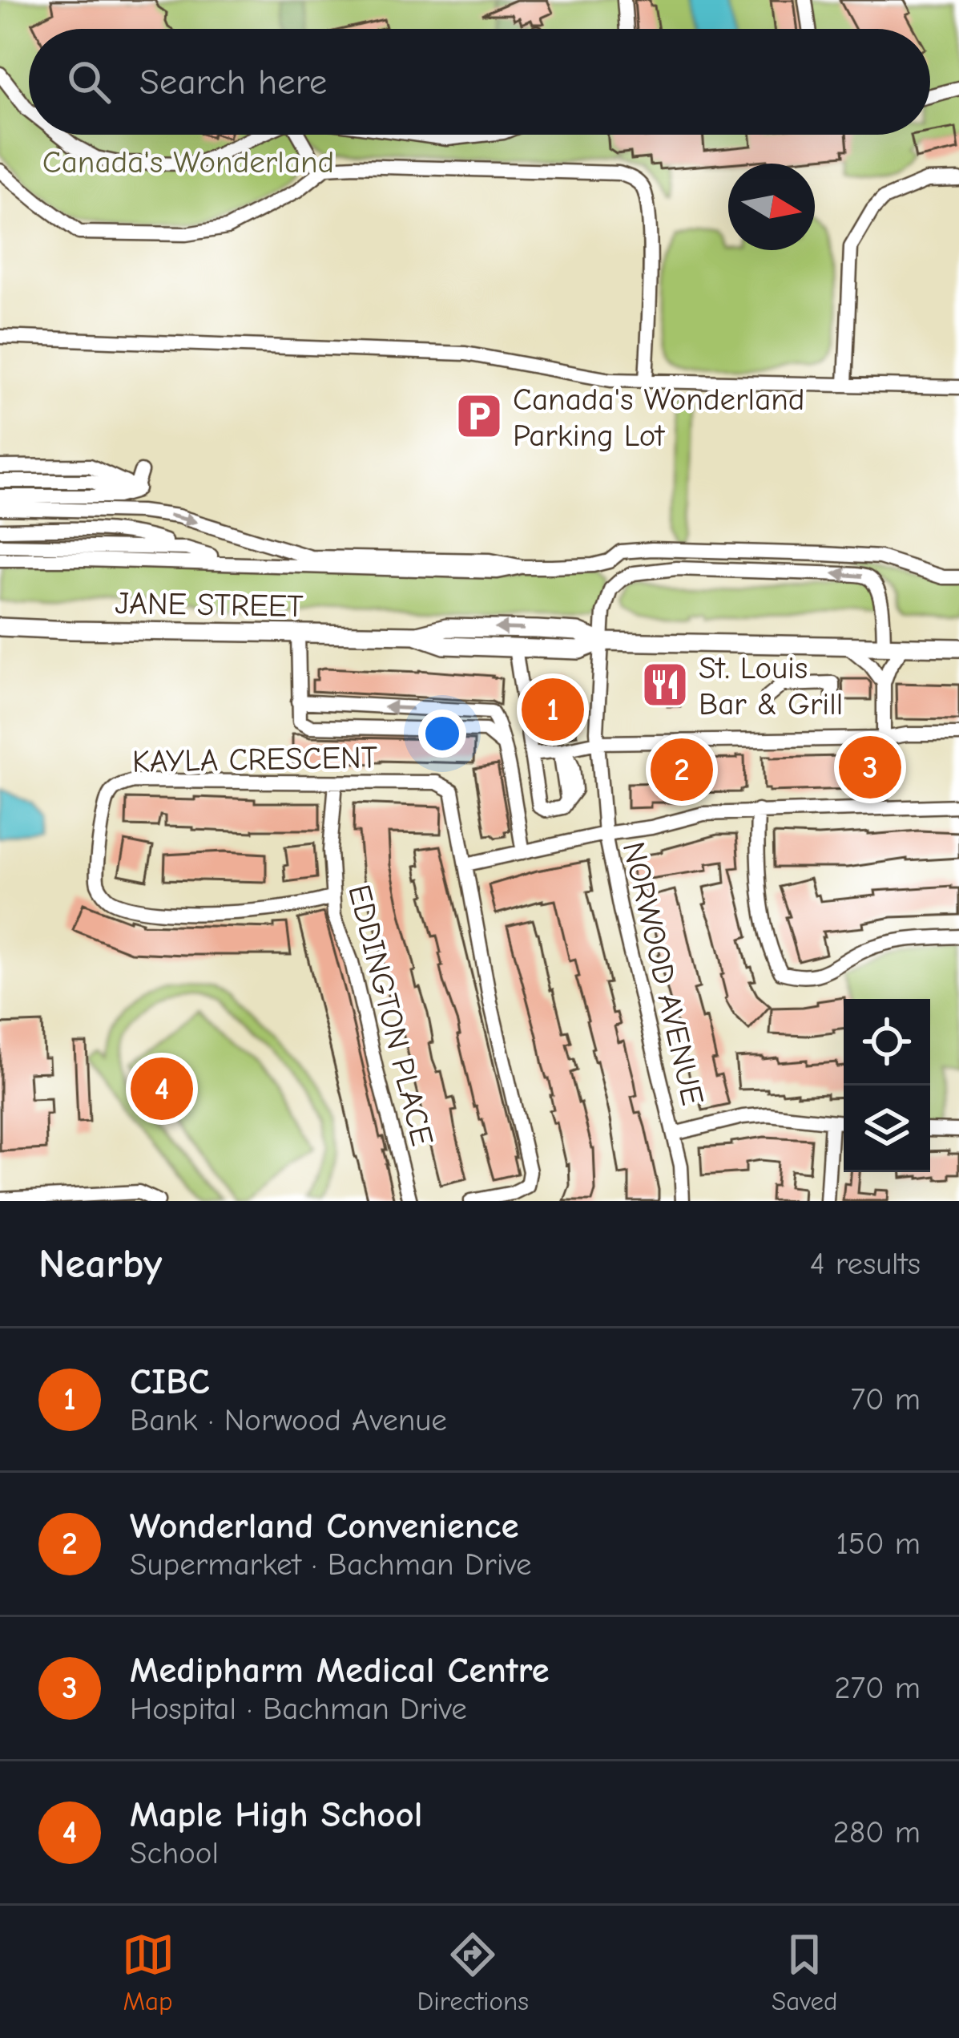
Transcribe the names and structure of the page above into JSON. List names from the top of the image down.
{
  "streets": {
    "main road": ["JANE STREET"],
    "street": ["KAYLA CRESCENT", "NORWOOD AVENUE", "EDDINGTON PLACE"]
  },
  "crossings": [
    ["JANE STREET", "NORWOOD AVENUE"],
    ["KAYLA CRESCENT", "EDDINGTON PLACE"]
  ],
  "parks": ["Canada's Wonderland"],
  "places": {
    "parking": ["Canada's Wonderland Parking Lot"],
    "restaurant": ["St. Louis Bar & Grill"]
  },
  "north": "right",
  "page": {
    "search": "Search here",
    "pins": [
      "1",
      "3",
      "2",
      "4"
    ],
    "heading": ["Nearby", "4 results"],
    "list": [
      {
        "mark": "1",
        "name": "CIBC",
        "note": "Bank · Norwood Avenue",
        "value": "70 m"
      },
      {
        "mark": "2",
        "name": "Wonderland Convenience",
        "note": "Supermarket · Bachman Drive",
        "value": "150 m"
      },
      {
        "mark": "3",
        "name": "Medipharm Medical Centre",
        "note": "Hospital · Bachman Drive",
        "value": "270 m"
      },
      {
        "mark": "4",
        "name": "Maple High School",
        "note": "School",
        "value": "280 m"
      }
    ],
    "nav": ["Map", "Directions", "Saved"]
  }
}
